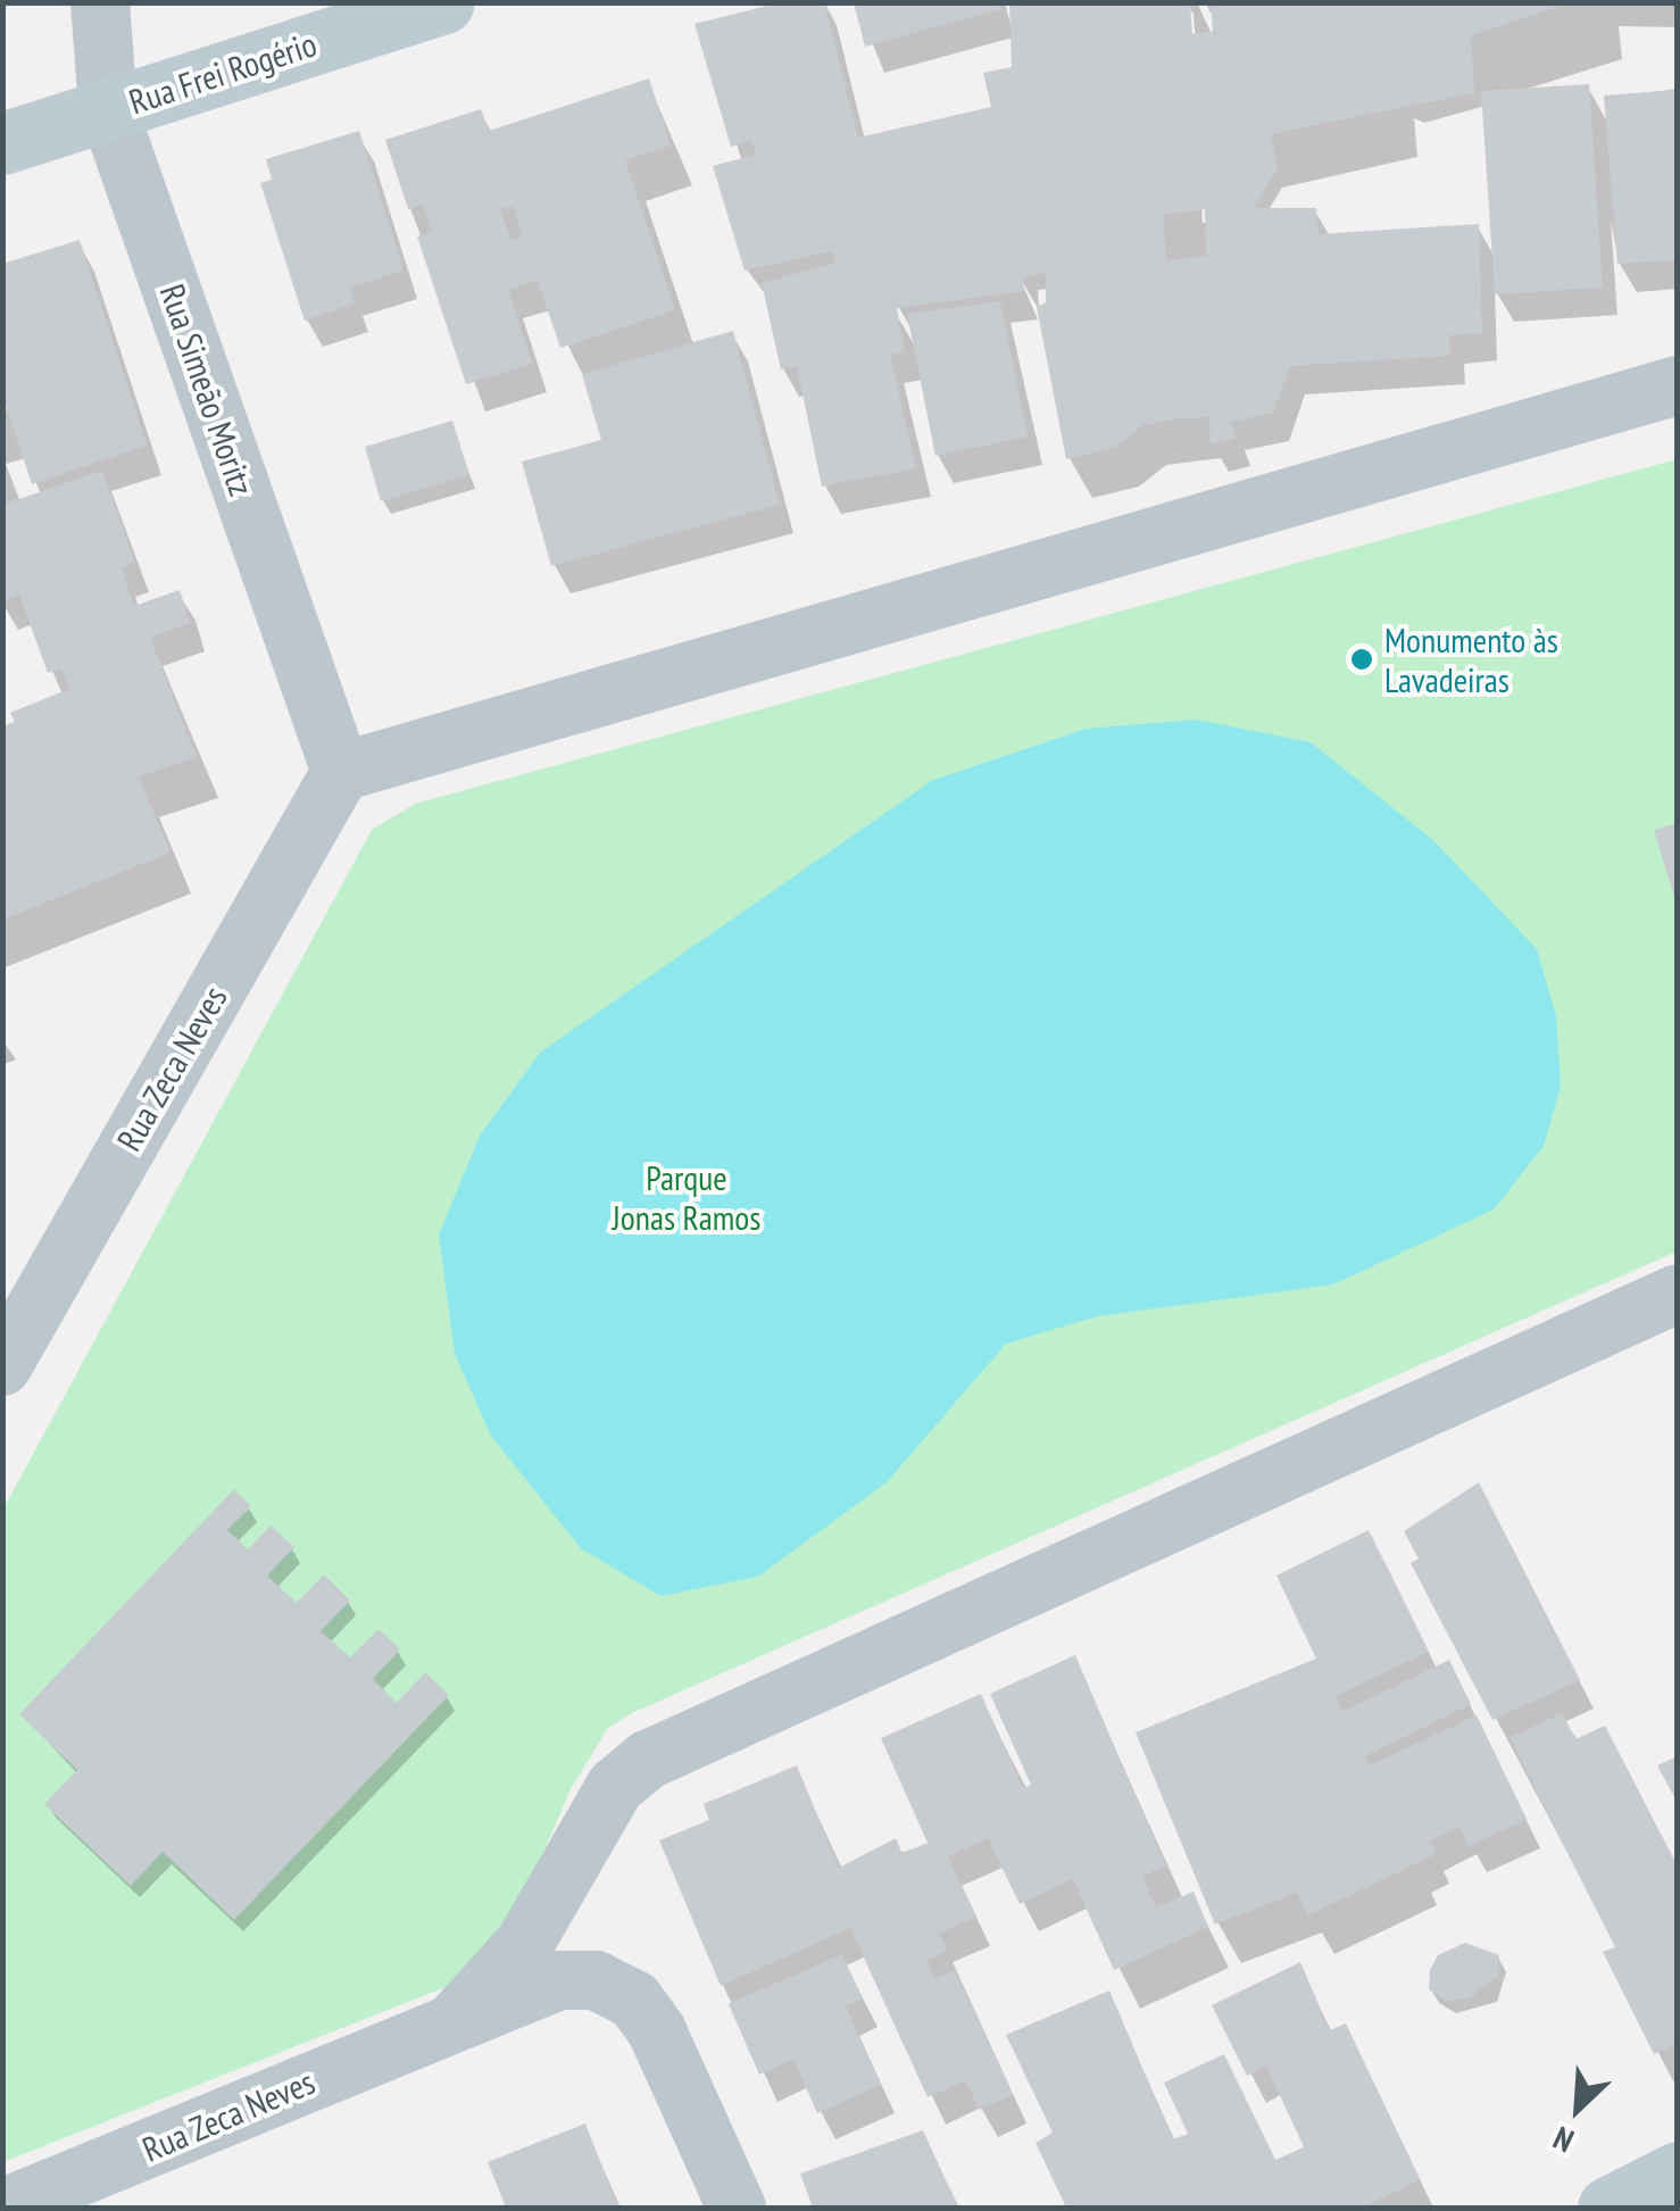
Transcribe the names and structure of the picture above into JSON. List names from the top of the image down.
{
  "streets": {
    "main road": ["Rua Frei Rogério"],
    "street": ["Rua Simeão Moritz", "Rua Zeca Neves"]
  },
  "crossings": [
    ["Rua Frei Rogério", "Rua Simeão Moritz"],
    ["Rua Simeão Moritz", "Rua Zeca Neves"]
  ],
  "parks": ["Parque Jonas Ramos"],
  "places": ["Monumento às Lavadeiras"],
  "north": "bottom left"
}
